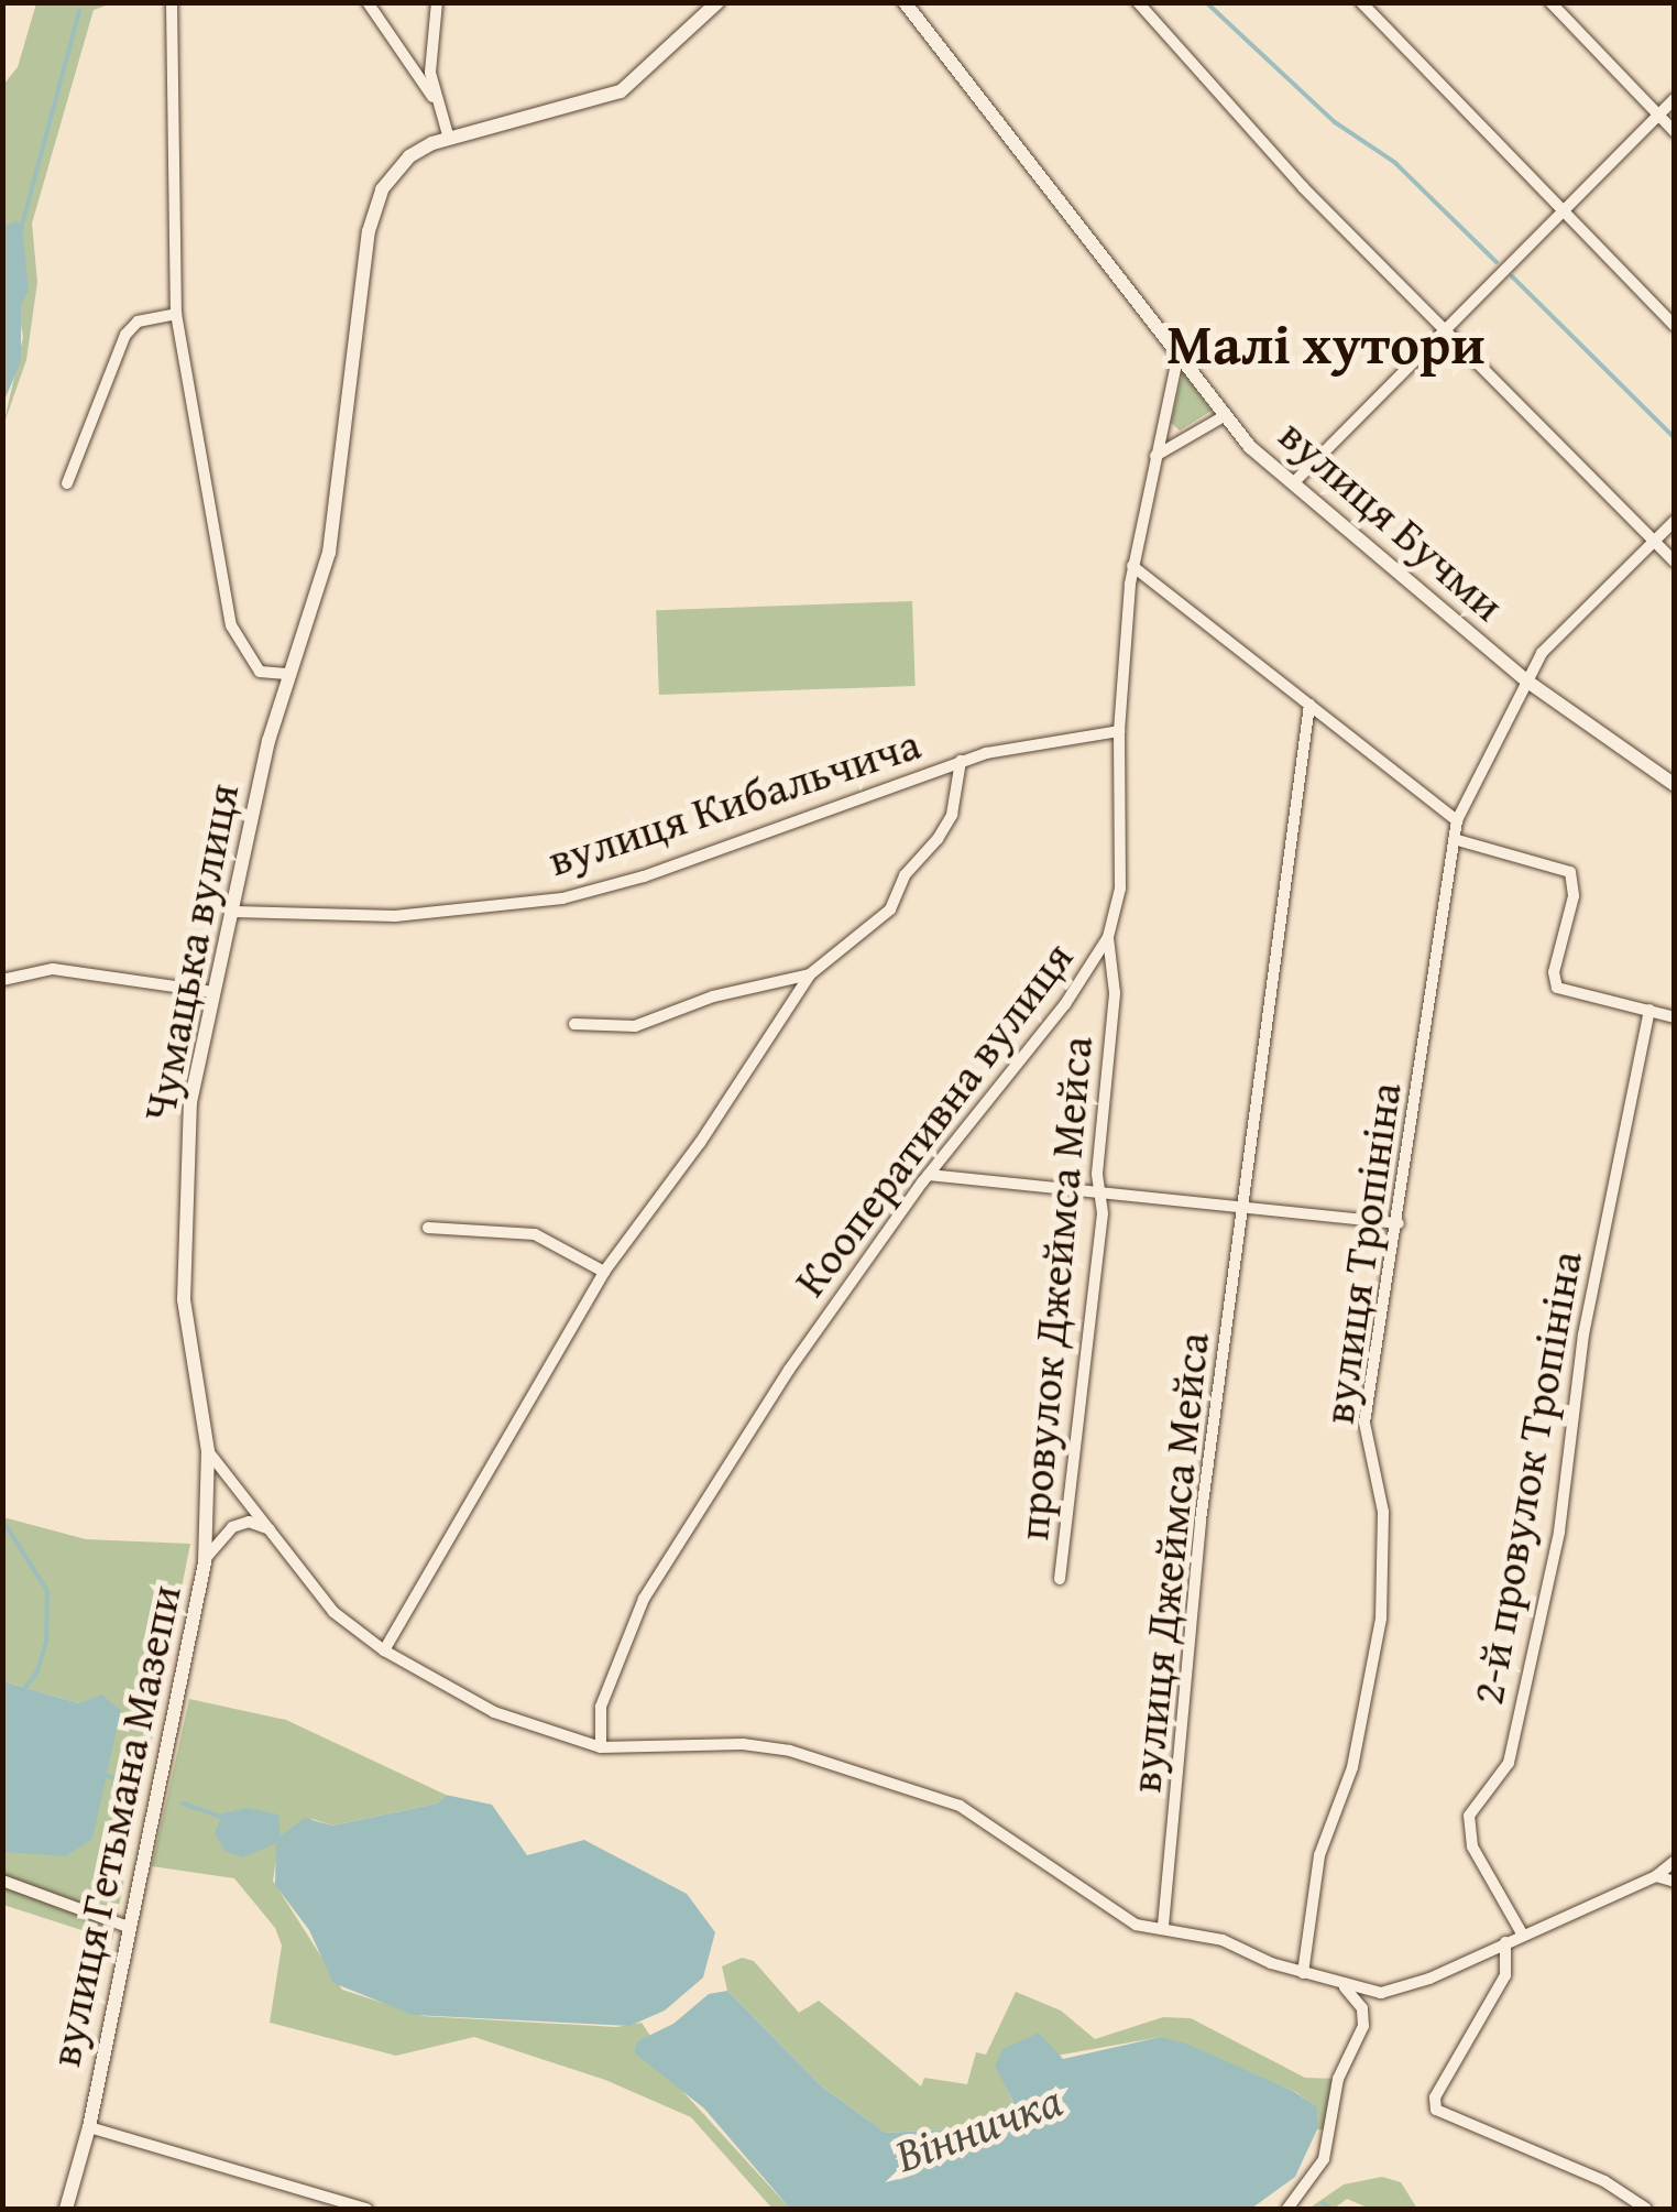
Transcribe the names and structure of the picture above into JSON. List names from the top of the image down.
{
  "streets": {
    "street": [
      "вулиця Бучми",
      "вулиця Кибальчича",
      "Чумацька вулиця",
      "Кооперативна вулиця",
      "вулиця Тропініна",
      "провулок Джеймса Мейса",
      "2-й провулок Тропініна",
      "вулиця Джеймса Мейса",
      "вулиця Гетьмана Мазепи"
    ]
  },
  "crossings": [
    ["вулиця Бучми", "Кооперативна вулиця"],
    ["вулиця Бучми", "вулиця Тропініна"],
    ["вулиця Кибальчича", "Чумацька вулиця"],
    ["вулиця Кибальчича", "Кооперативна вулиця"],
    ["Чумацька вулиця", "вулиця Гетьмана Мазепи"],
    ["Кооперативна вулиця", "провулок Джеймса Мейса"]
  ],
  "districts": ["Малі хутори"],
  "water": ["Вінничка"]
}
